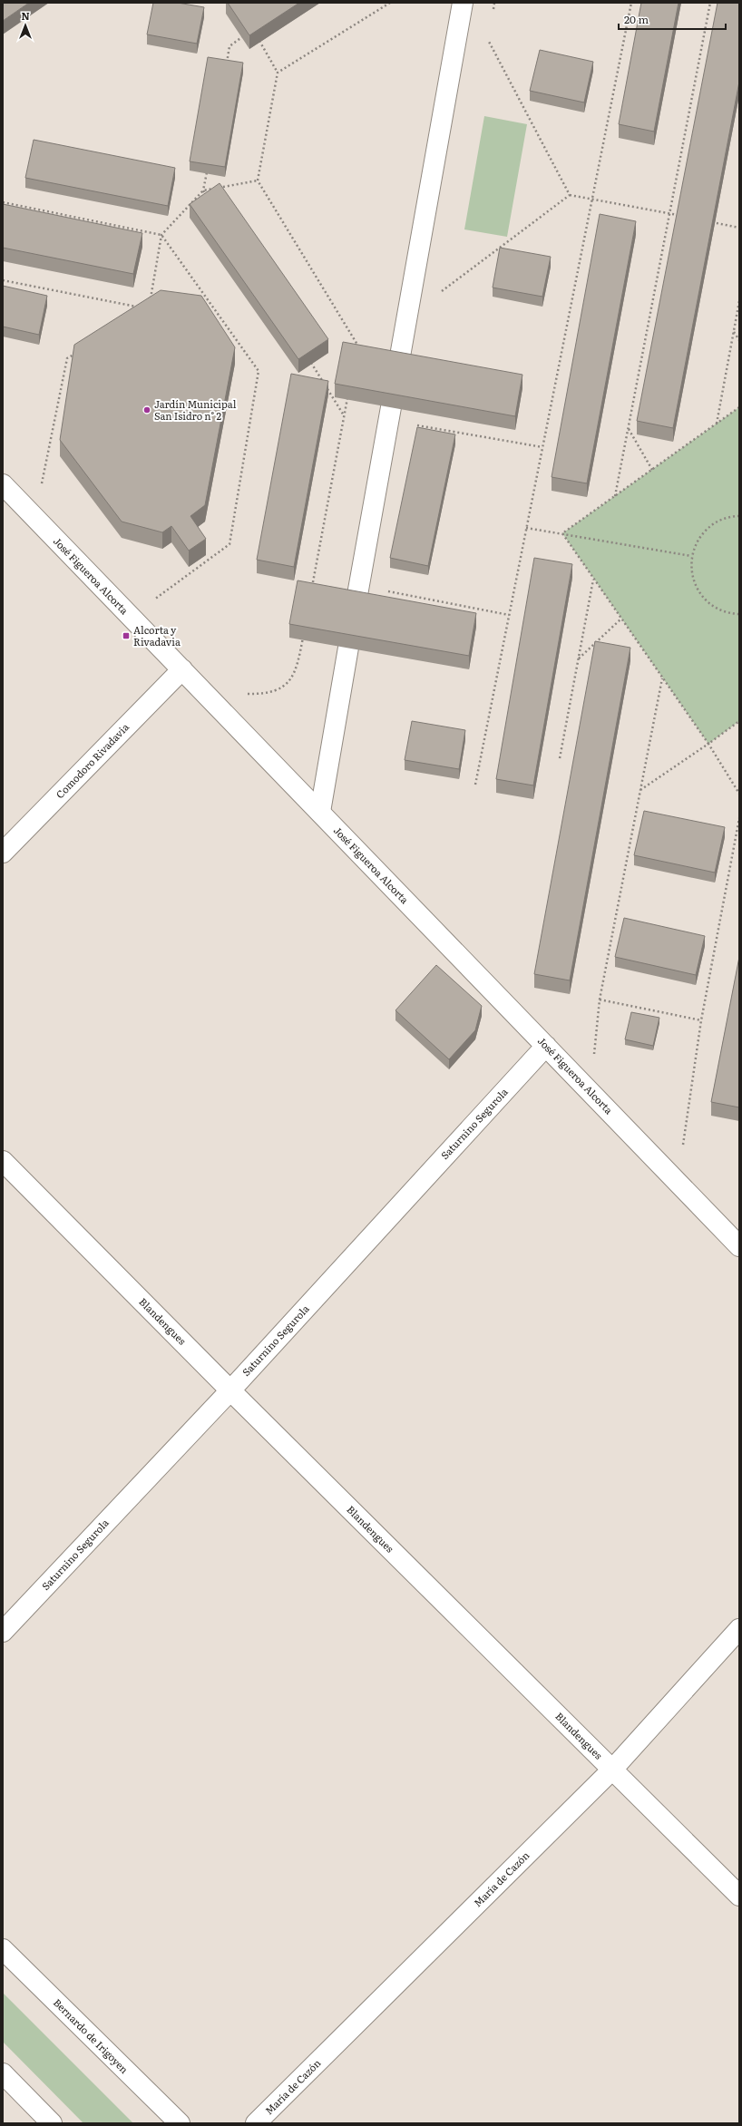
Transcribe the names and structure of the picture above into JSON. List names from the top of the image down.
{
  "streets": {
    "street": [
      "José Figueroa Alcorta",
      "Comodoro Rivadavia",
      "Saturnino Segurola",
      "Blandengues",
      "María de Cazón",
      "Bernardo de Irigoyen"
    ]
  },
  "crossings": [
    ["José Figueroa Alcorta", "Comodoro Rivadavia"],
    ["José Figueroa Alcorta", "Saturnino Segurola"],
    ["Saturnino Segurola", "Blandengues"],
    ["Blandengues", "María de Cazón"]
  ],
  "places": {
    "other": ["Jardín Municipal San Isidro n° 2"],
    "transit": ["Alcorta y Rivadavia"]
  },
  "scale_bar": "20 m",
  "north": "top"
}
